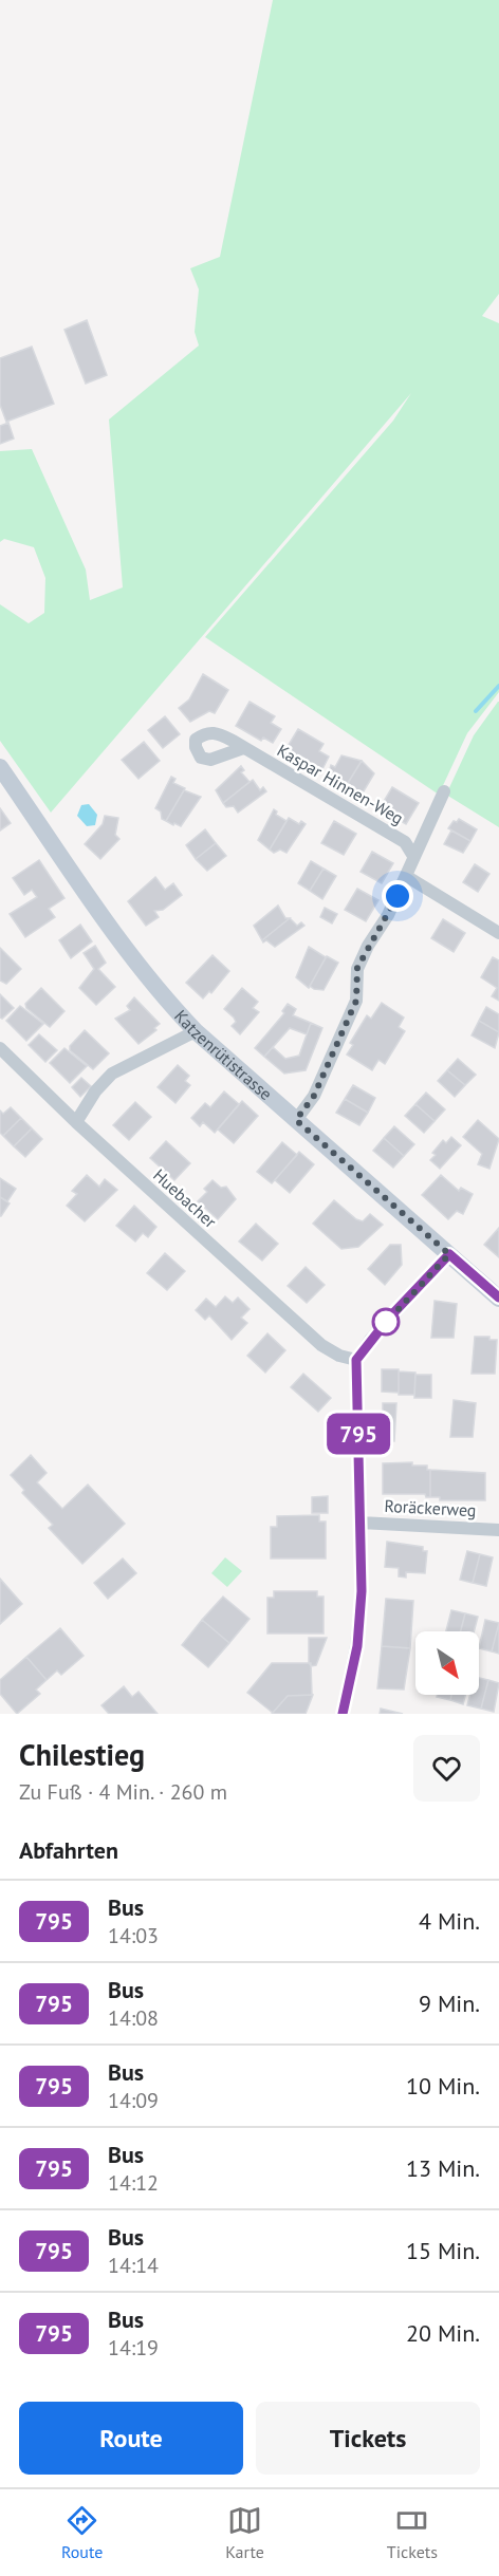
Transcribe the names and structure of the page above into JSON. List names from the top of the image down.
{
  "streets": {
    "street": [
      "Kaspar Hinnen-Weg",
      "Katzenrütistrasse",
      "Huebacher",
      "Roräckerweg"
    ]
  },
  "lines": ["bus line 795"],
  "north": "bottom right",
  "page": {
    "on_map": "795",
    "heading": [
      ["Chilestieg", "Zu Fuß · 4 Min. · 260 m"],
      "Abfahrten"
    ],
    "list": [
      {
        "mark": "795",
        "name": "Bus",
        "note": "14:03",
        "value": "4 Min."
      },
      {
        "mark": "795",
        "name": "Bus",
        "note": "14:08",
        "value": "9 Min."
      },
      {
        "mark": "795",
        "name": "Bus",
        "note": "14:09",
        "value": "10 Min."
      },
      {
        "mark": "795",
        "name": "Bus",
        "note": "14:12",
        "value": "13 Min."
      },
      {
        "mark": "795",
        "name": "Bus",
        "note": "14:14",
        "value": "15 Min."
      },
      {
        "mark": "795",
        "name": "Bus",
        "note": "14:19",
        "value": "20 Min."
      }
    ],
    "buttons": ["Route", "Tickets"],
    "tabs": ["Route", "Karte", "Tickets"]
  }
}
